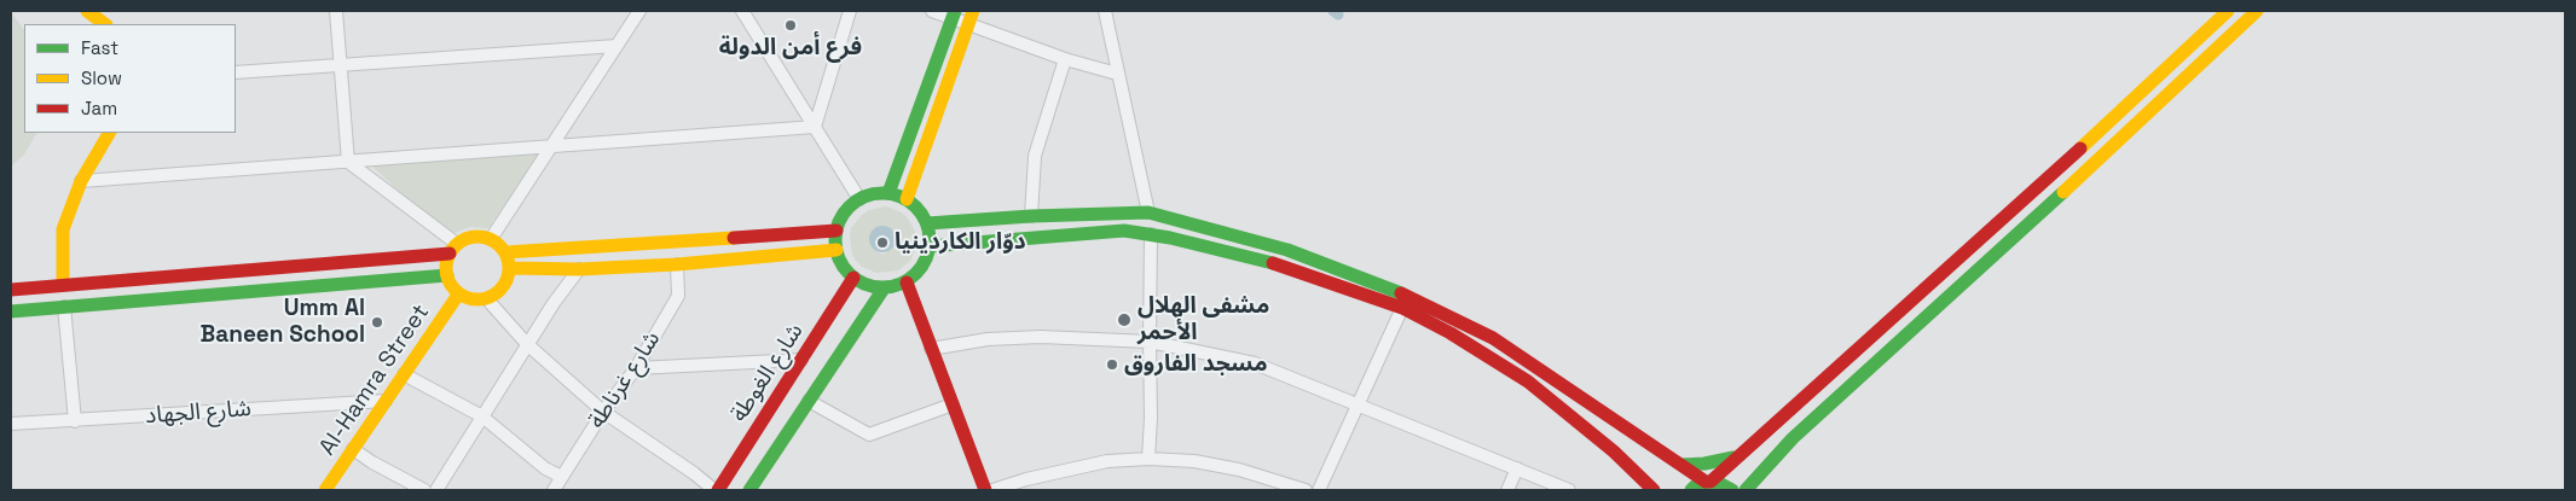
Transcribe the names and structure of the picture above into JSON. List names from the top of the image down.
{
  "streets": {
    "main road": ["شارع الغوطة", "Al-Hamra Street"],
    "street": ["شارع غرناطة", "شارع الجهاد"]
  },
  "crossings": [
    ["Al-Hamra Street", "شارع الجهاد"]
  ],
  "places": [
    "فرع أمن الدولة",
    "دوّار الكاردينيا",
    "مشفى الهلال الأحمر",
    "Umm Al Baneen School",
    "مسجد الفاروق"
  ],
  "legend": ["Fast", "Slow", "Jam"]
}
